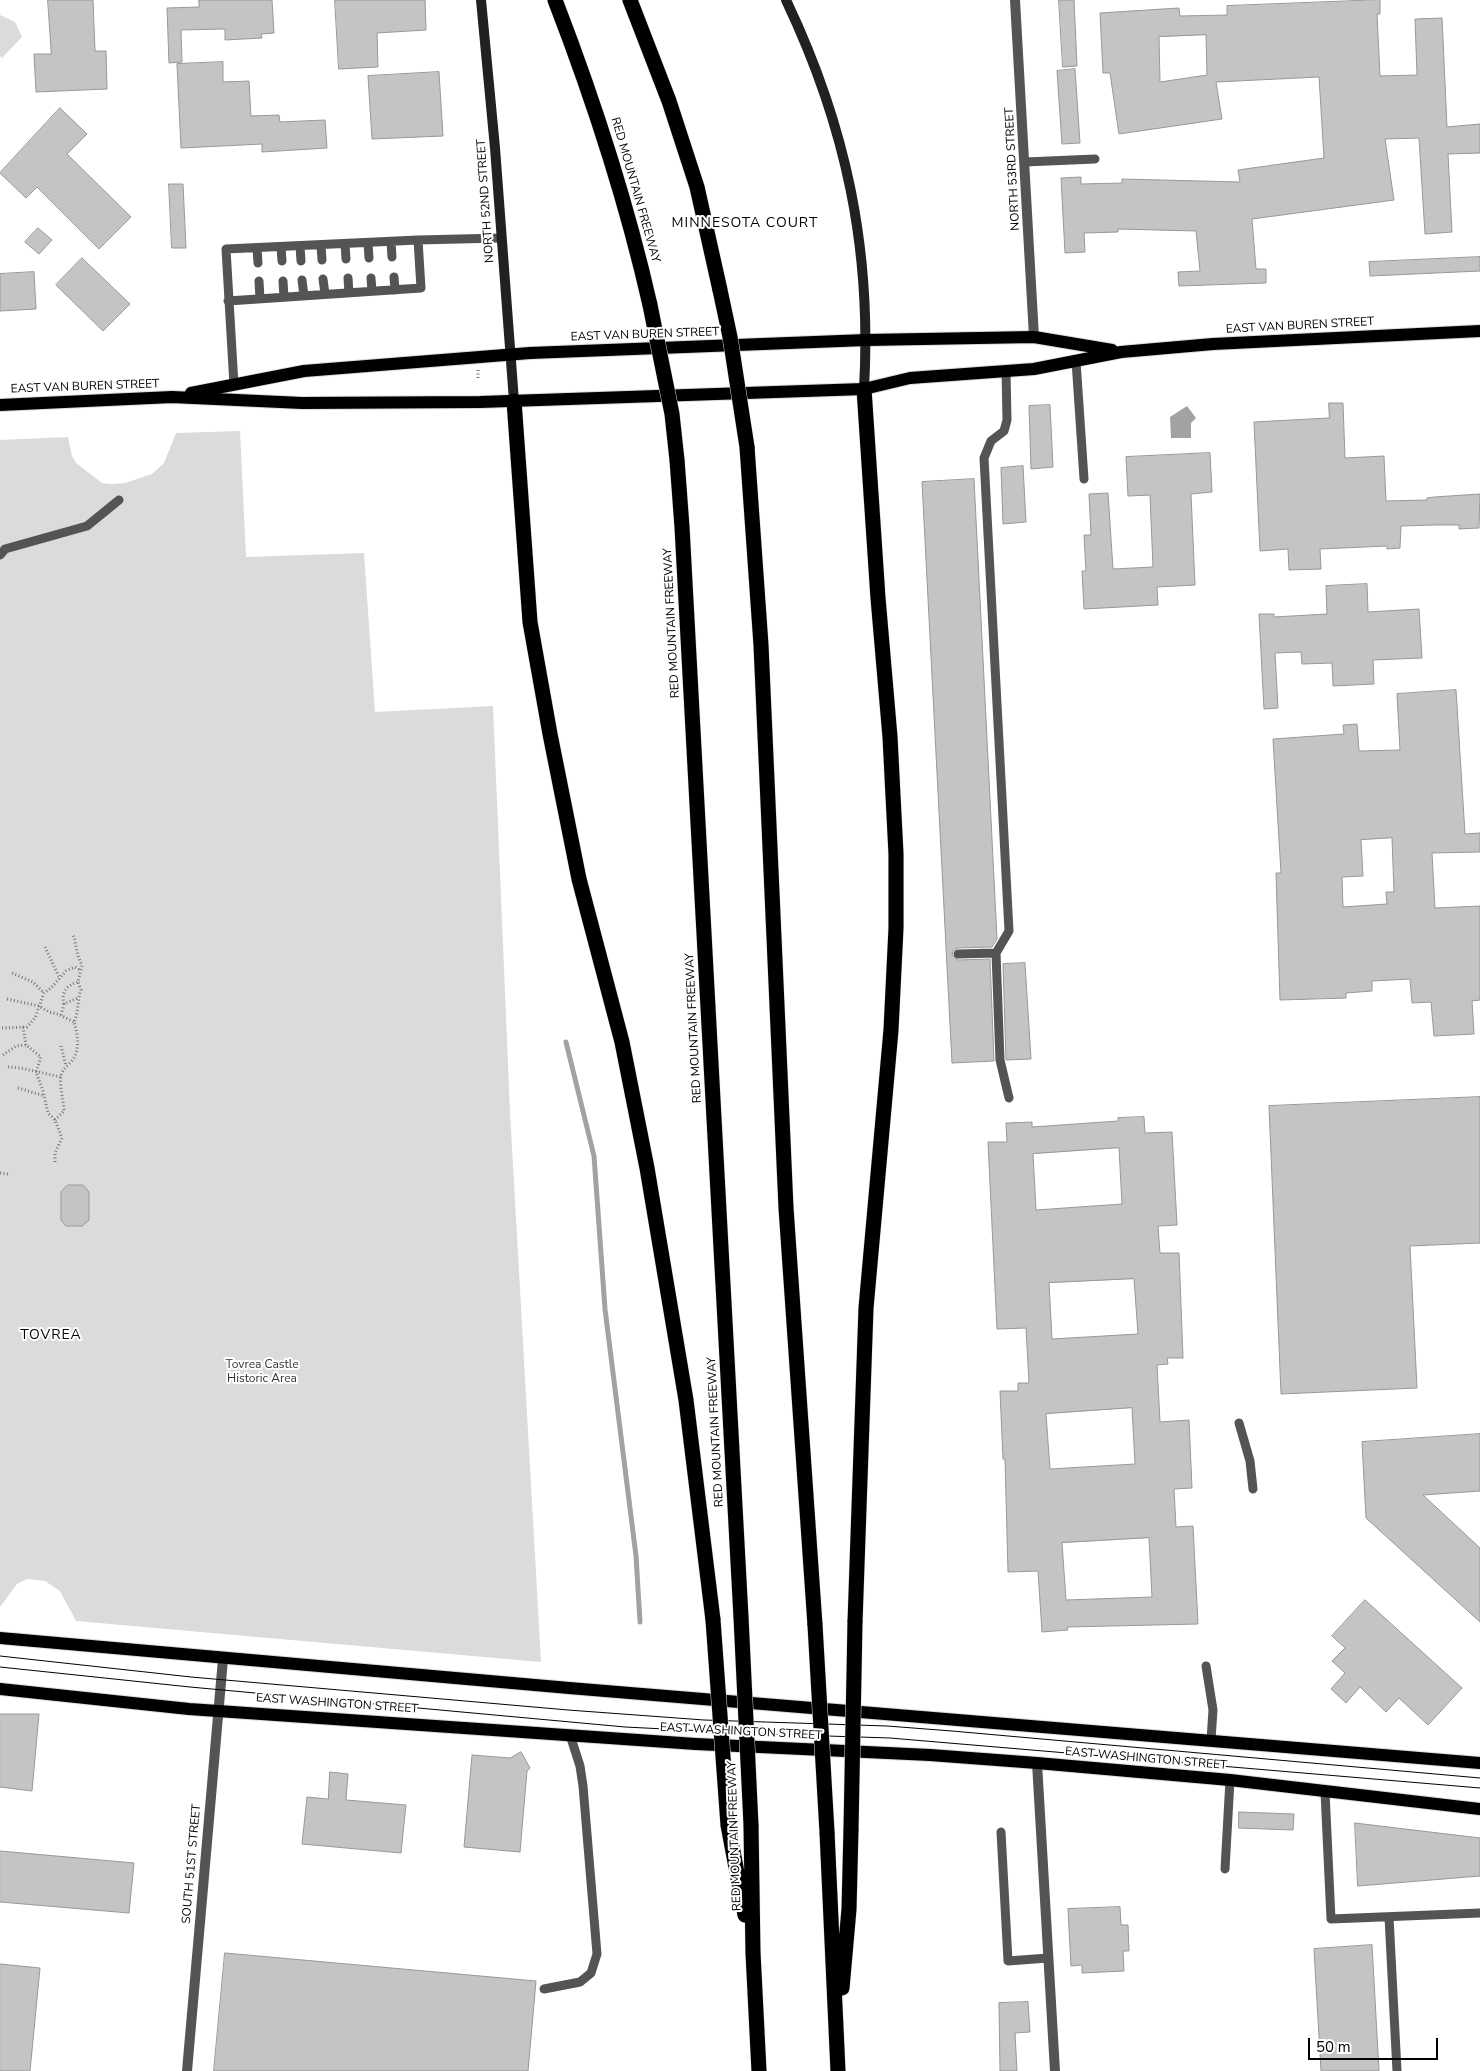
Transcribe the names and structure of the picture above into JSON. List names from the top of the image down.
{
  "streets": {
    "highway": ["RED MOUNTAIN FREEWAY"],
    "main road": ["NORTH 52ND STREET", "EAST VAN BUREN STREET", "EAST WASHINGTON STREET"],
    "street": ["NORTH 53RD STREET", "SOUTH 51ST STREET"]
  },
  "crossings": [
    ["NORTH 53RD STREET", "EAST VAN BUREN STREET"],
    ["NORTH 52ND STREET", "EAST VAN BUREN STREET"],
    ["EAST WASHINGTON STREET", "SOUTH 51ST STREET"]
  ],
  "districts": ["MINNESOTA COURT", "TOVREA"],
  "parks": ["Tovrea Castle Historic Area"],
  "scale_bar": "50 m"
}
